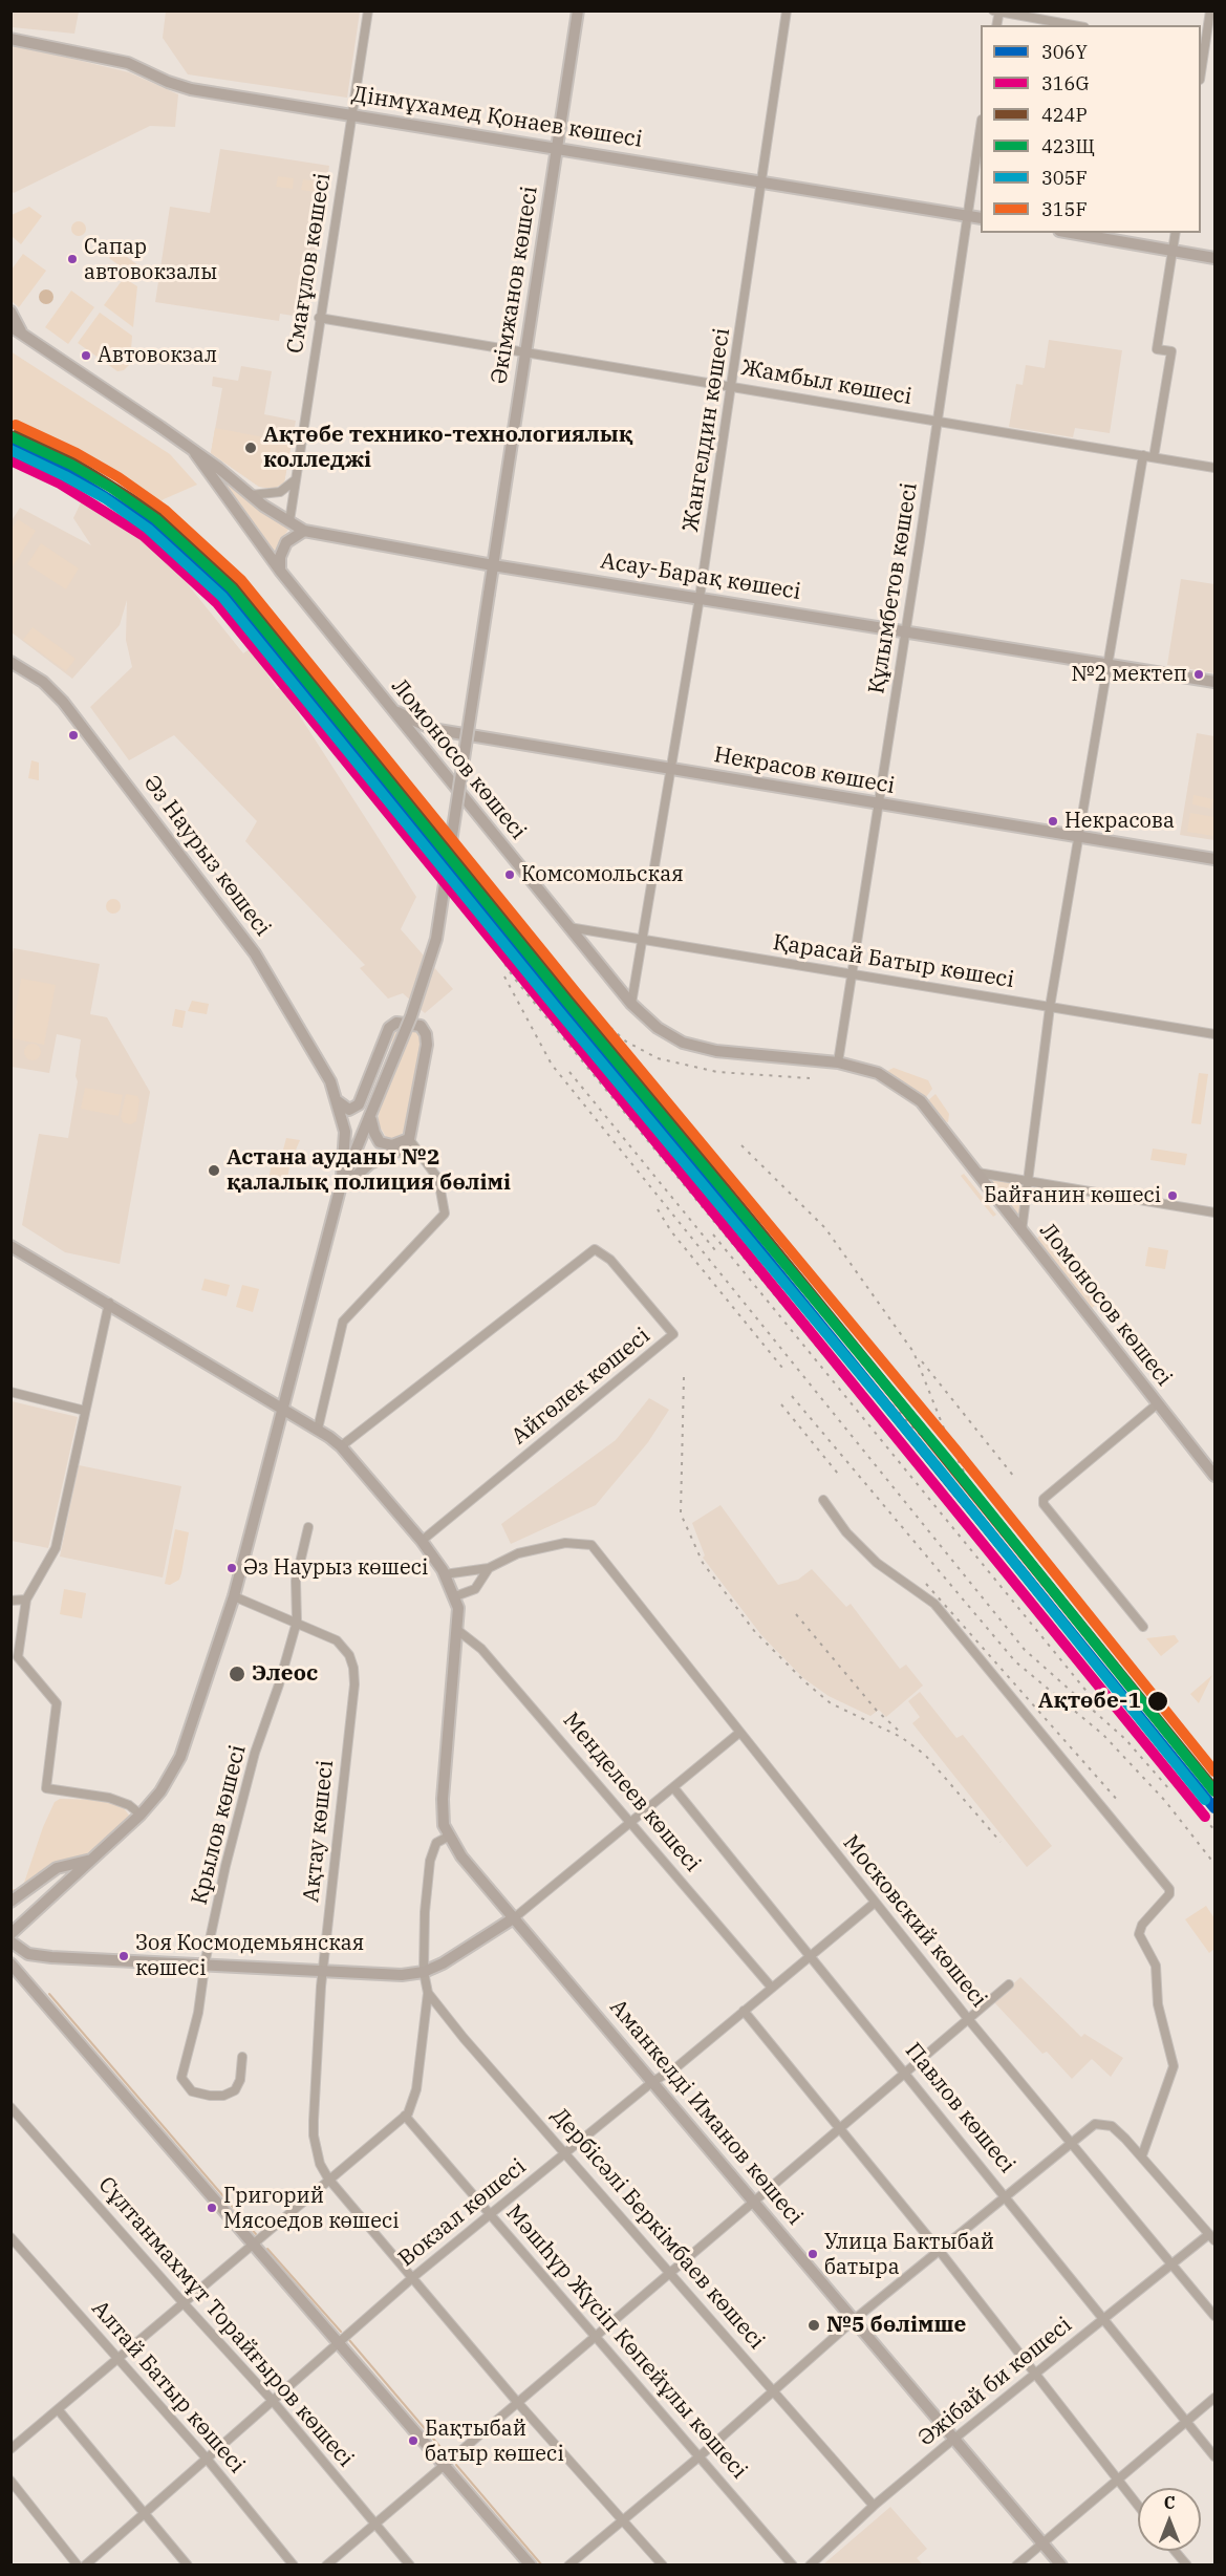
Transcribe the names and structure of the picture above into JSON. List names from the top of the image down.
{
  "streets": {
    "main road": [
      "Дінмұхамед Қонаев көшесі",
      "Әкімжанов көшесі",
      "Асау-Барақ көшесі",
      "Ломоносов көшесі",
      "Некрасов көшесі",
      "Әз Наурыз көшесі",
      "Аманкелді Иманов көшесі"
    ],
    "street": [
      "Смағұлов көшесі",
      "Жамбыл көшесі",
      "Жангелдин көшесі",
      "Құлымбетов көшесі",
      "Қарасай Батыр көшесі",
      "Айгөлек көшесі",
      "Менделеев көшесі",
      "Крылов көшесі",
      "Ақтау көшесі",
      "Московский көшесі",
      "Павлов көшесі",
      "Вокзал көшесі",
      "Дербісәлі Беркімбаев көшесі",
      "Сұлтанмахмұт Торайғыров көшесі",
      "Мәшһүр Жүсіп Көпейұлы көшесі",
      "Әжібай би көшесі",
      "Алтай Батыр көшесі"
    ]
  },
  "crossings": [
    ["Дінмұхамед Қонаев көшесі", "Смағұлов көшесі"],
    ["Дінмұхамед Қонаев көшесі", "Әкімжанов көшесі"],
    ["Дінмұхамед Қонаев көшесі", "Жангелдин көшесі"],
    ["Дінмұхамед Қонаев көшесі", "Құлымбетов көшесі"],
    ["Смағұлов көшесі", "Жамбыл көшесі"],
    ["Смағұлов көшесі", "Асау-Барақ көшесі"],
    ["Әкімжанов көшесі", "Жамбыл көшесі"],
    ["Әкімжанов көшесі", "Асау-Барақ көшесі"],
    ["Әкімжанов көшесі", "Әз Наурыз көшесі"],
    ["Жамбыл көшесі", "Жангелдин көшесі"],
    ["Жамбыл көшесі", "Құлымбетов көшесі"],
    ["Жангелдин көшесі", "Асау-Барақ көшесі"],
    ["Жангелдин көшесі", "Ломоносов көшесі"],
    ["Жангелдин көшесі", "Некрасов көшесі"],
    ["Жангелдин көшесі", "Қарасай Батыр көшесі"],
    ["Асау-Барақ көшесі", "Құлымбетов көшесі"],
    ["Асау-Барақ көшесі", "Ломоносов көшесі"],
    ["Құлымбетов көшесі", "Ломоносов көшесі"],
    ["Құлымбетов көшесі", "Некрасов көшесі"],
    ["Құлымбетов көшесі", "Қарасай Батыр көшесі"],
    ["Ломоносов көшесі", "Некрасов көшесі"],
    ["Ломоносов көшесі", "Қарасай Батыр көшесі"],
    ["Менделеев көшесі", "Аманкелді Иманов көшесі"],
    ["Менделеев көшесі", "Вокзал көшесі"],
    ["Крылов көшесі", "Ақтау көшесі"],
    ["Ақтау көшесі", "Вокзал көшесі"],
    ["Московский көшесі", "Вокзал көшесі"],
    ["Московский көшесі", "Әжібай би көшесі"],
    ["Павлов көшесі", "Вокзал көшесі"],
    ["Павлов көшесі", "Әжібай би көшесі"],
    ["Аманкелді Иманов көшесі", "Вокзал көшесі"],
    ["Аманкелді Иманов көшесі", "Дербісәлі Беркімбаев көшесі"],
    ["Аманкелді Иманов көшесі", "Әжібай би көшесі"],
    ["Вокзал көшесі", "Дербісәлі Беркімбаев көшесі"],
    ["Вокзал көшесі", "Сұлтанмахмұт Торайғыров көшесі"],
    ["Вокзал көшесі", "Мәшһүр Жүсіп Көпейұлы көшесі"],
    ["Вокзал көшесі", "Алтай Батыр көшесі"],
    ["Дербісәлі Беркімбаев көшесі", "Әжібай би көшесі"]
  ],
  "places": [
    "Сапар автовокзалы",
    "Автовокзал",
    "Ақтөбе технико-технологиялық колледжі",
    "№2 мектеп",
    "Некрасова",
    "Комсомольская",
    "Астана ауданы №2 қалалық полиция бөлімі",
    "Байғанин көшесі",
    "Әз Наурыз көшесі",
    "Элеос",
    "Ақтөбе-1",
    "Зоя Космодемьянская көшесі",
    "Григорий Мясоедов көшесі",
    "Улица Бактыбай батыра",
    "№5 бөлімше",
    "Бақтыбай батыр көшесі"
  ],
  "lines": [
    "transit line 315F",
    "transit line 424Р",
    "transit line 423Щ",
    "transit line 306Y",
    "transit line 305F",
    "transit line 316G"
  ],
  "legend": [
    "306Y",
    "316G",
    "424Р",
    "423Щ",
    "305F",
    "315F"
  ],
  "north": "top"
}
